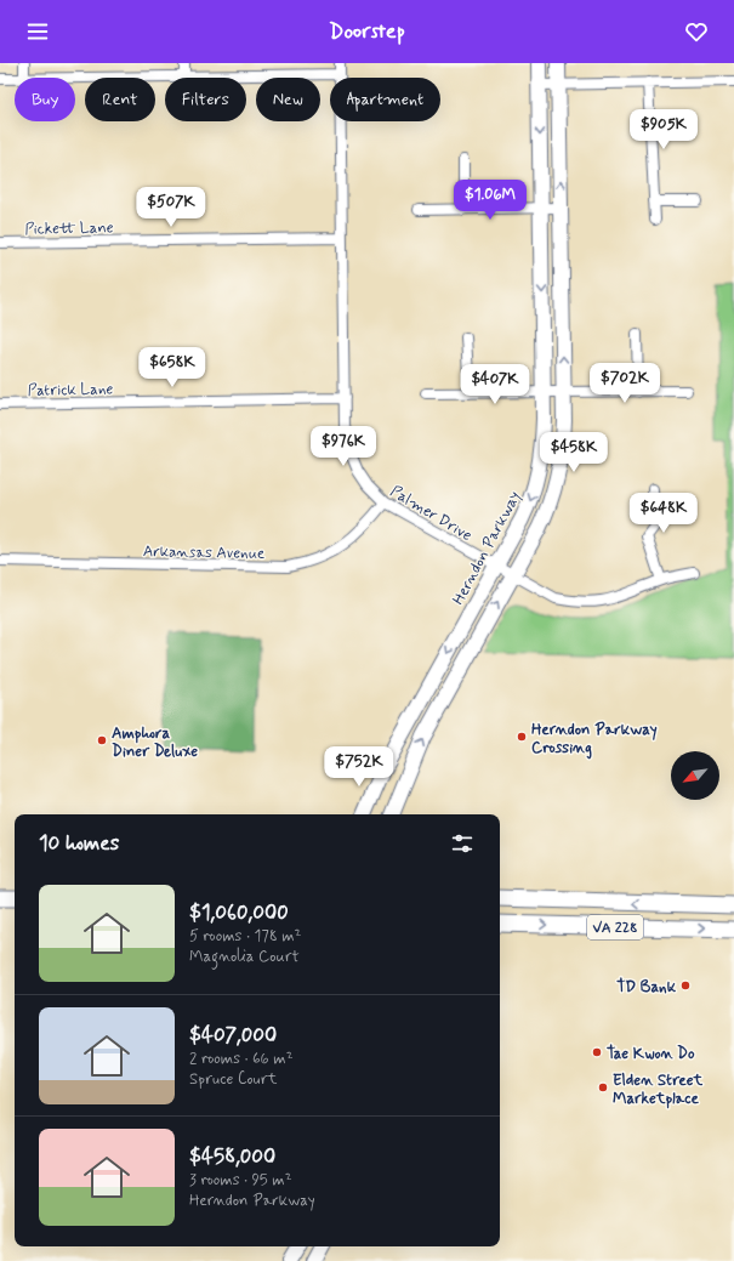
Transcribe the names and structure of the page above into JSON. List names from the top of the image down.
{
  "streets": {
    "main road": ["Herndon Parkway", "VA 228"],
    "street": [
      "Pickett Lane",
      "Patrick Lane",
      "Palmer Drive",
      "Arkansas Avenue"
    ]
  },
  "crossings": [
    ["Pickett Lane", "Palmer Drive"],
    ["Patrick Lane", "Palmer Drive"],
    ["Palmer Drive", "Herndon Parkway"],
    ["Palmer Drive", "Arkansas Avenue"]
  ],
  "places": [
    "Herndon Parkway Crossing",
    "Amphora Diner Deluxe",
    "TD Bank",
    "Tae Kwon Do",
    "Elden Street Marketplace"
  ],
  "north": "bottom left",
  "page": {
    "header": "Doorstep",
    "chip": [
      "Buy",
      "Rent",
      "Filters",
      "New",
      "Apartment"
    ],
    "price": [
      "$905K",
      "$1.06M",
      "$507K",
      "$658K",
      "$702K",
      "$407K",
      "$976K",
      "$458K",
      "$648K",
      "$752K"
    ],
    "heading": "10 homes",
    "list": [
      {
        "name": "$1,060,000",
        "note": "5 rooms · 178 m² · Magnolia Court"
      },
      {
        "name": "$407,000",
        "note": "2 rooms · 66 m² · Spruce Court"
      },
      {
        "name": "$458,000",
        "note": "3 rooms · 95 m² · Herndon Parkway"
      }
    ]
  }
}
